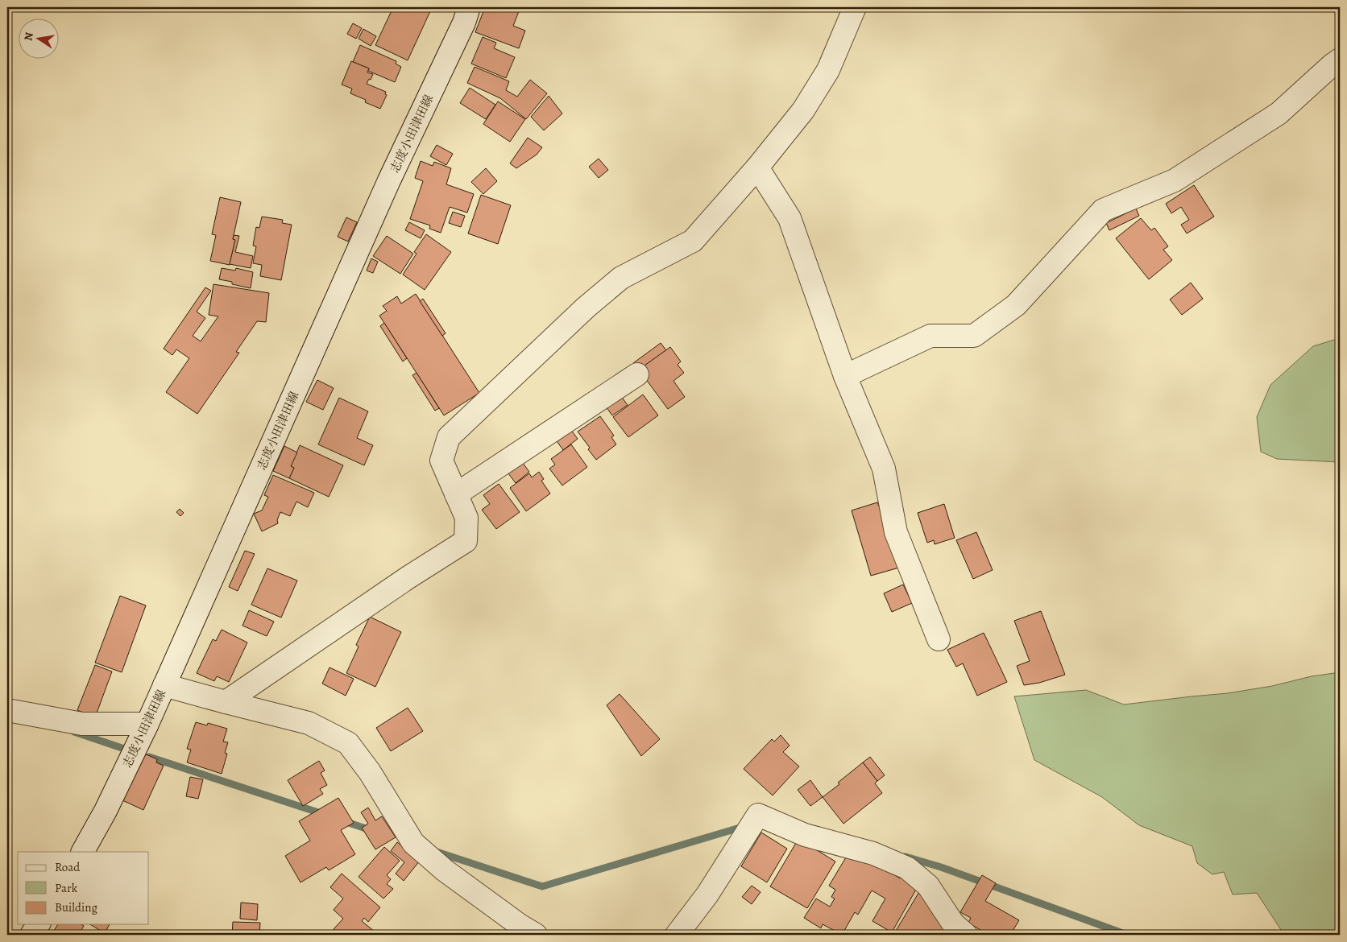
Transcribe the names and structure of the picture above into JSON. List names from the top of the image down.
{
  "streets": {
    "street": ["志度小田津田線"]
  },
  "legend": ["Road", "Park", "Building"],
  "north": "left"
}
